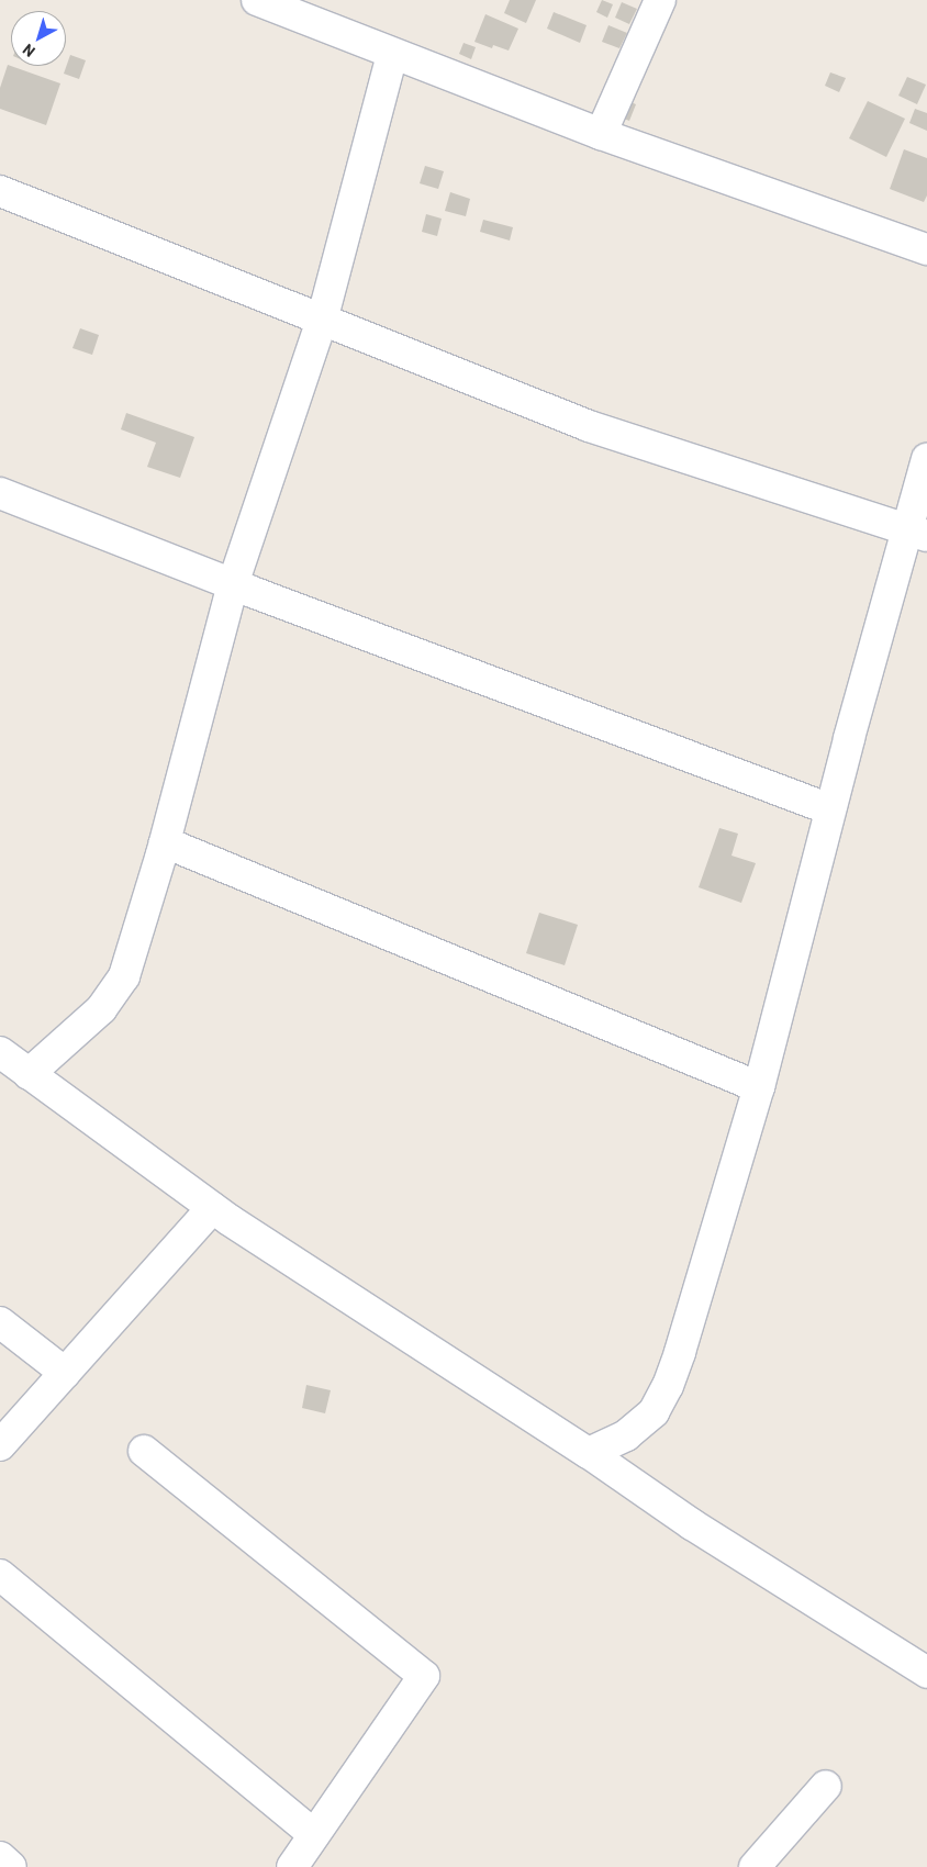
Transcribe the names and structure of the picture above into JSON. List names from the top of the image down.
{
  "north": "bottom left"
}
